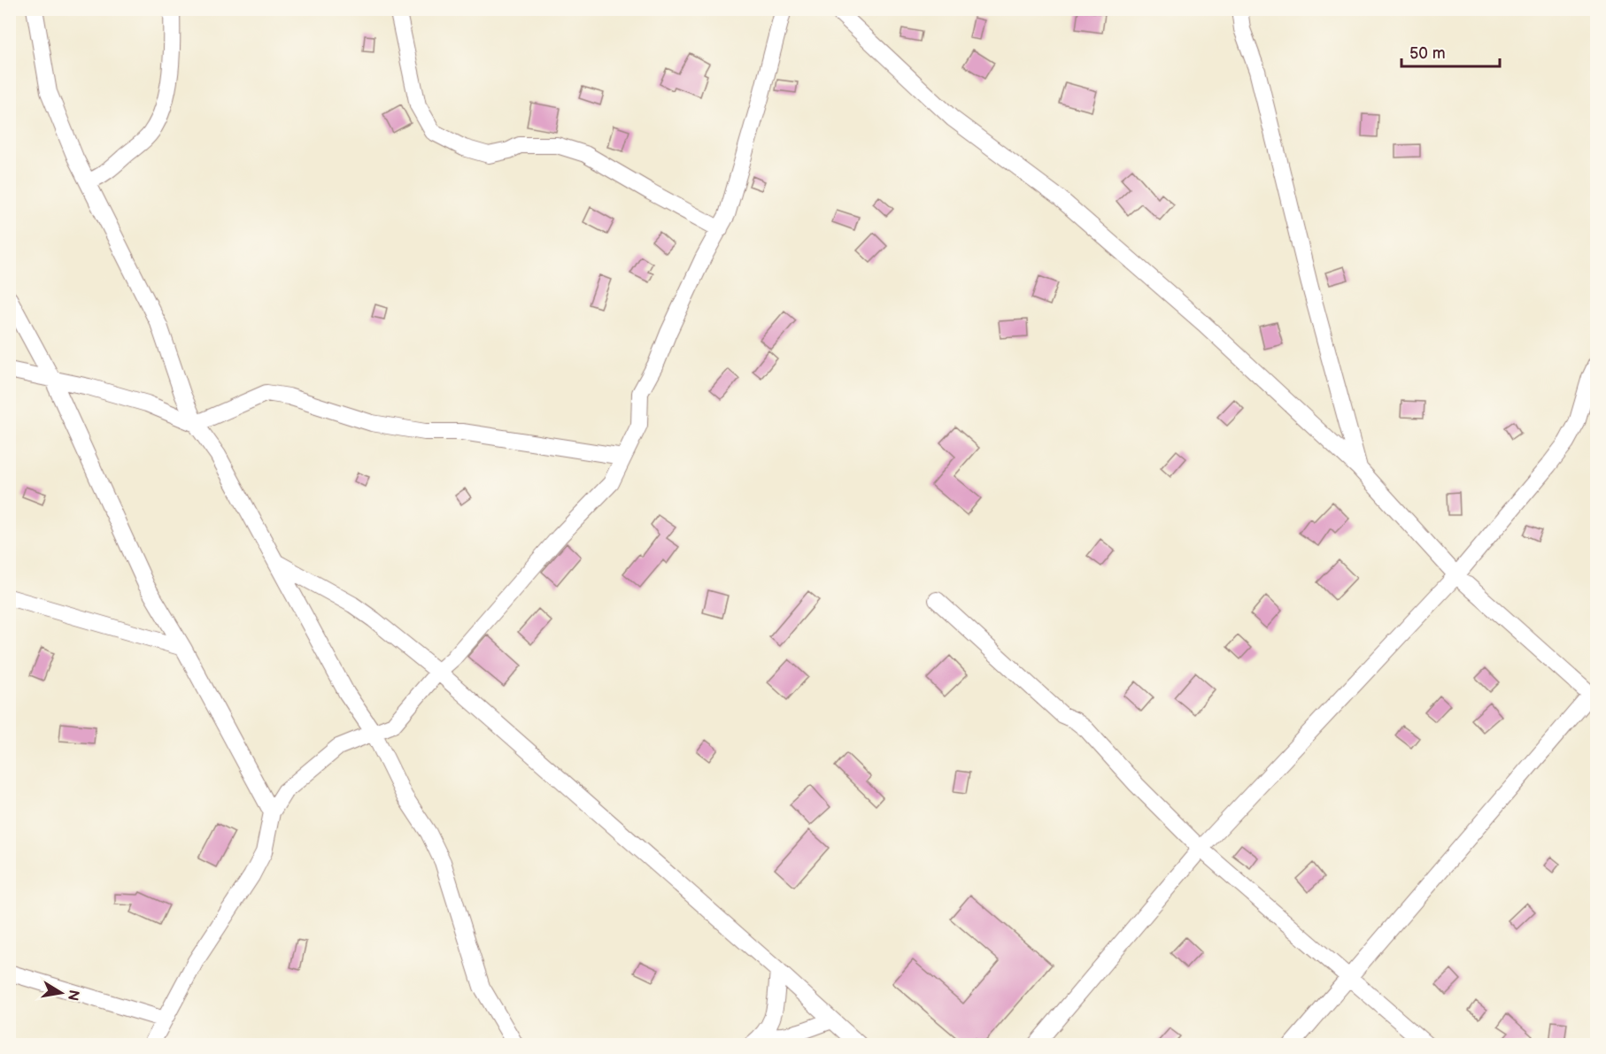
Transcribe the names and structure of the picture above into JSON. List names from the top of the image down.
{
  "scale_bar": "50 m",
  "north": "right"
}
